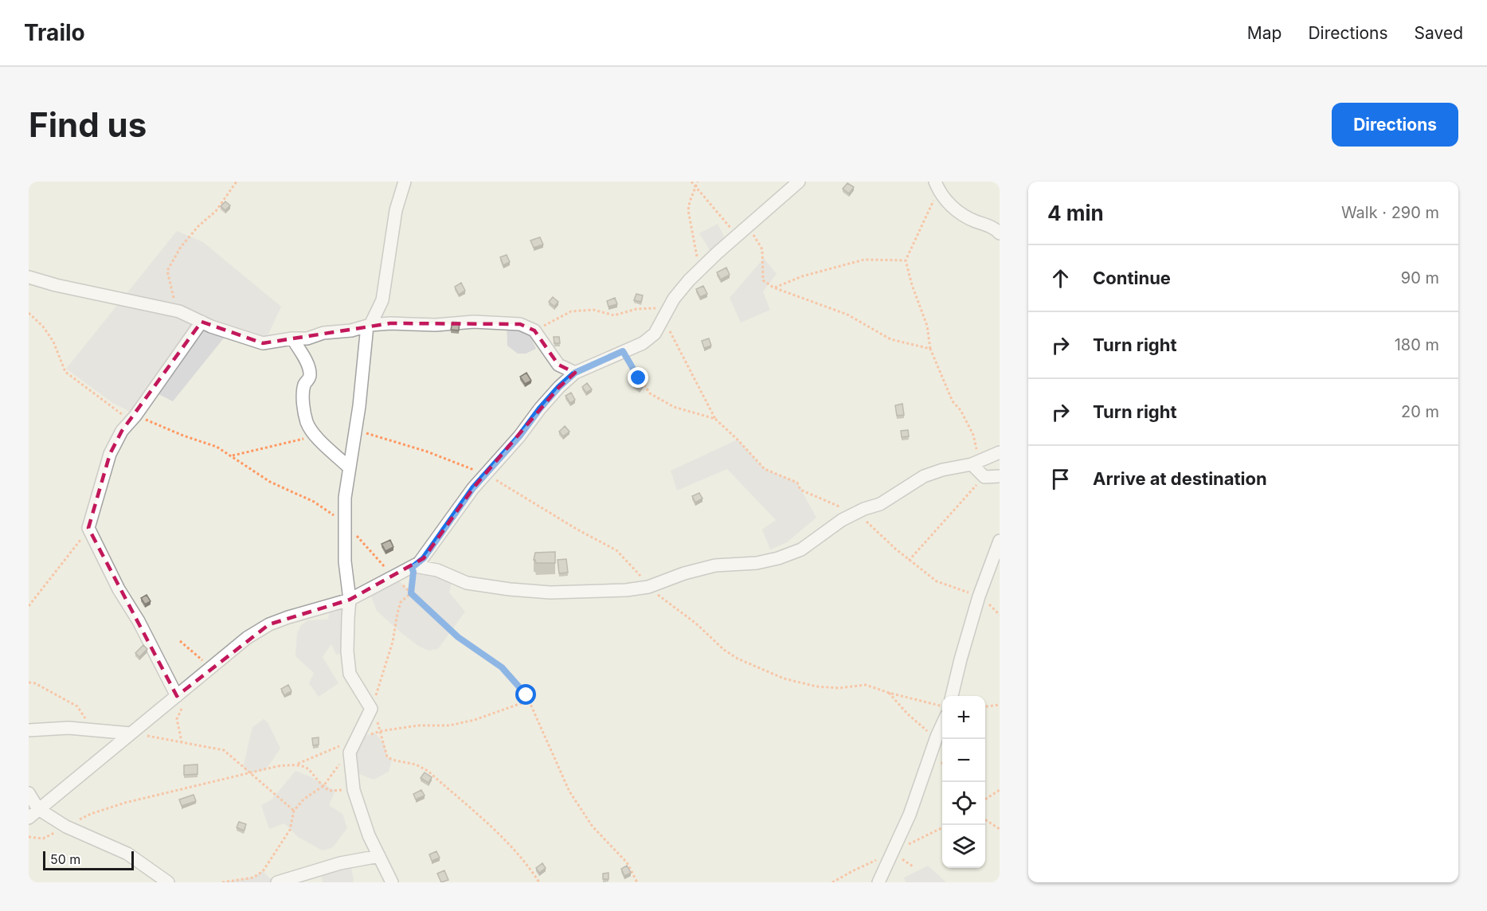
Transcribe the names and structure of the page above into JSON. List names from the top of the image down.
{
  "scale_bar": "50 m",
  "page": {
    "header": "Trailo",
    "nav": ["Map", "Directions", "Saved"],
    "buttons": "Directions",
    "title": "Find us",
    "heading": ["4 min", "Walk · 290 m"],
    "list": [
      ["Continue", "90 m"],
      ["Turn right", "180 m"],
      ["Turn right", "20 m"],
      "Arrive at destination"
    ],
    "map_buttons": ["+", "−"],
    "scale": "50 m"
  }
}
